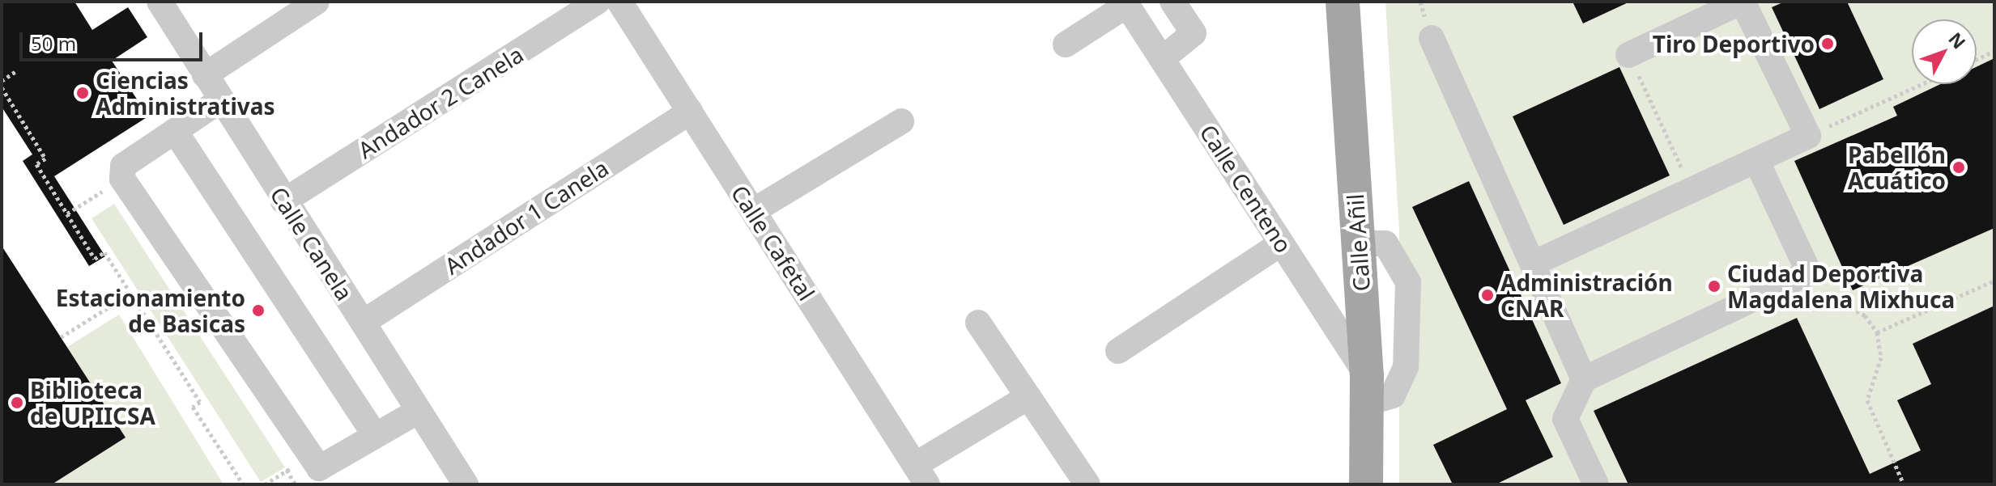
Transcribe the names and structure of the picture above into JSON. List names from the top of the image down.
{
  "streets": {
    "main road": ["Calle Añil"],
    "street": [
      "Andador 2 Canela",
      "Calle Centeno",
      "Andador 1 Canela",
      "Calle Cafetal",
      "Calle Canela"
    ]
  },
  "crossings": [
    ["Andador 2 Canela", "Calle Canela"],
    ["Calle Centeno", "Calle Añil"],
    ["Andador 1 Canela", "Calle Cafetal"],
    ["Andador 1 Canela", "Calle Canela"]
  ],
  "places": [
    "Tiro Deportivo",
    "Ciencias Administrativas",
    "Pabellón Acuático",
    "Ciudad Deportiva Magdalena Mixhuca",
    "Administración CNAR",
    "Estacionamiento de Basicas",
    "Biblioteca de UPIICSA"
  ],
  "scale_bar": "50 m",
  "north": "top right"
}
